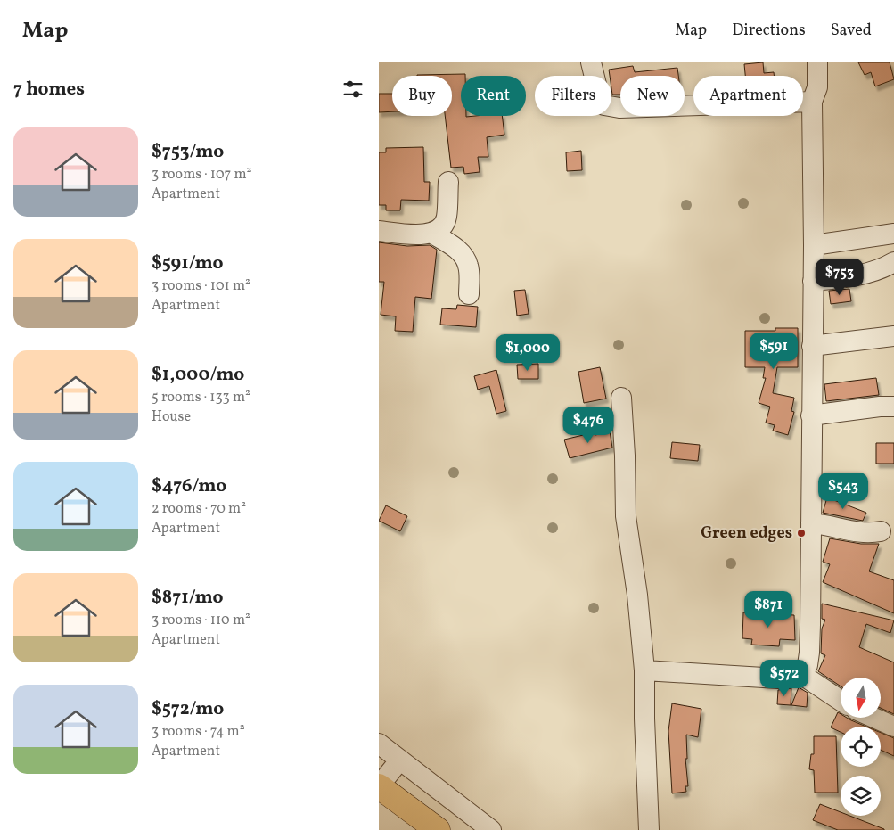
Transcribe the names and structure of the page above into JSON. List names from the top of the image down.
{
  "places": ["Green edges"],
  "north": "bottom",
  "page": {
    "header": "Map",
    "nav": ["Map", "Directions", "Saved"],
    "heading": "7 homes",
    "chip": [
      "Buy",
      "Rent",
      "Filters",
      "New",
      "Apartment"
    ],
    "list": [
      {
        "name": "$753/mo",
        "note": "3 rooms · 107 m² · Apartment"
      },
      {
        "name": "$591/mo",
        "note": "3 rooms · 101 m² · Apartment"
      },
      {
        "name": "$1,000/mo",
        "note": "5 rooms · 133 m² · House"
      },
      {
        "name": "$476/mo",
        "note": "2 rooms · 70 m² · Apartment"
      },
      {
        "name": "$871/mo",
        "note": "3 rooms · 110 m² · Apartment"
      },
      {
        "name": "$572/mo",
        "note": "3 rooms · 74 m² · Apartment"
      }
    ],
    "price": [
      "$753",
      "$591",
      "$1,000",
      "$476",
      "$543",
      "$871",
      "$572"
    ]
  }
}
